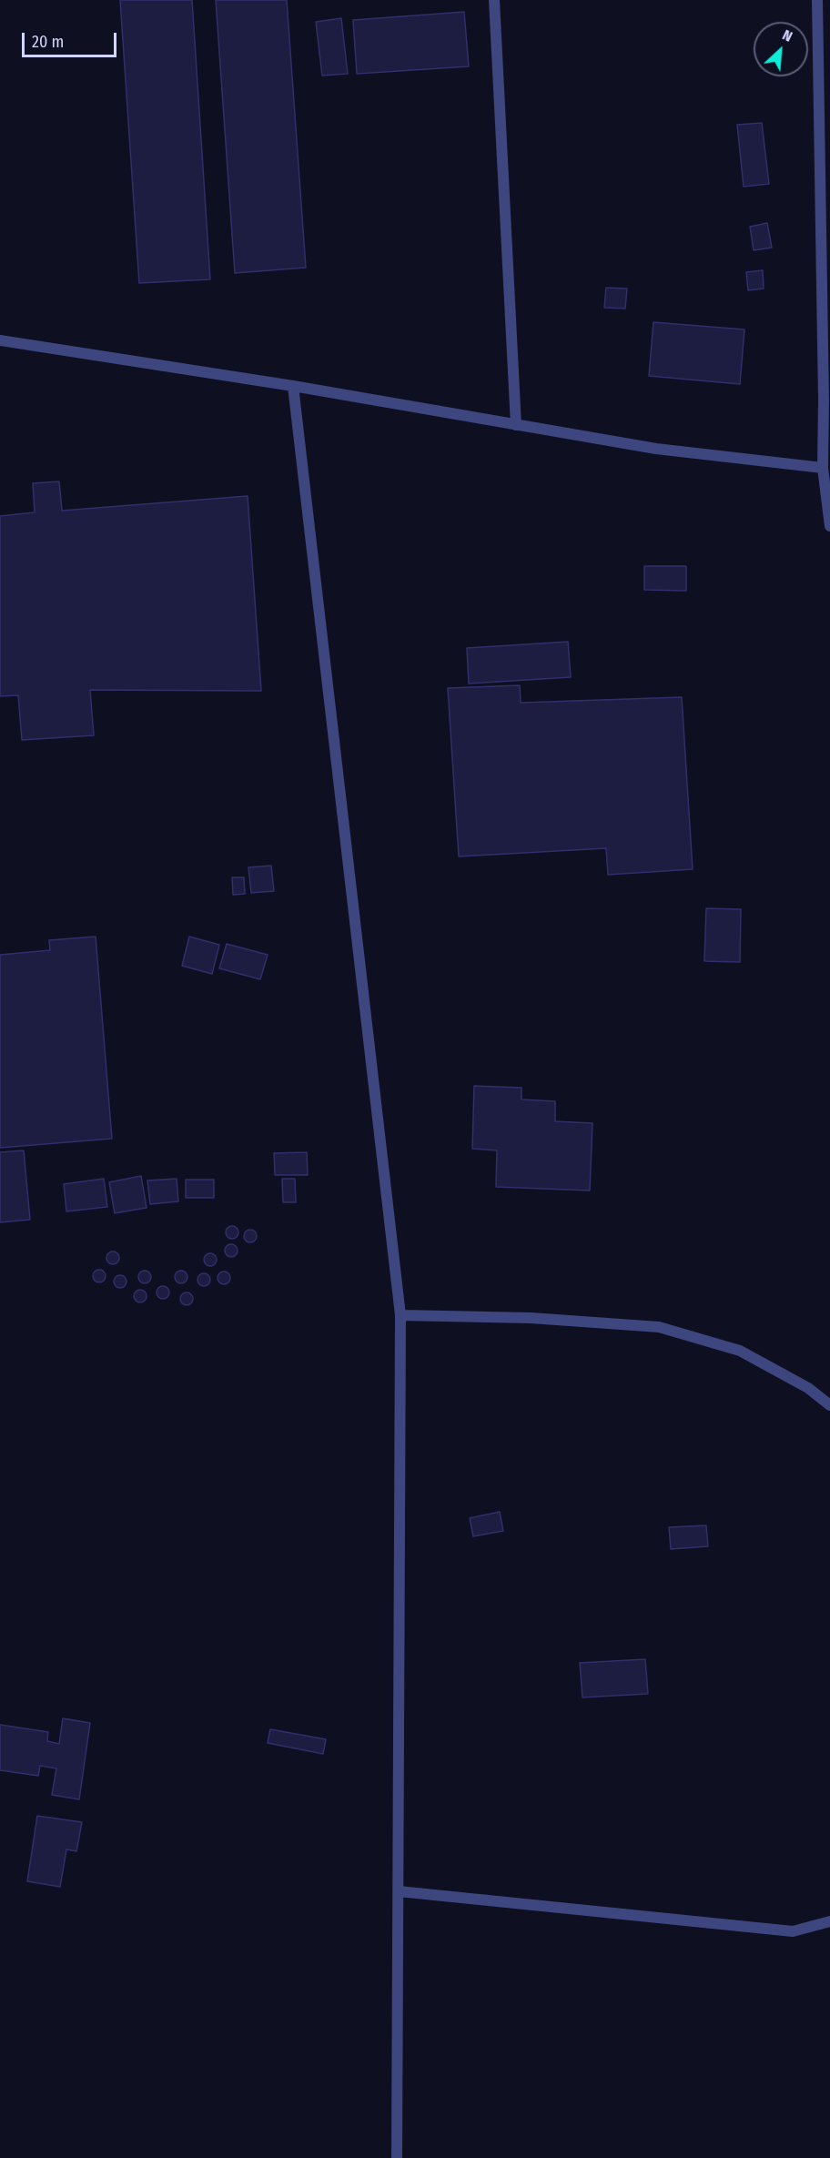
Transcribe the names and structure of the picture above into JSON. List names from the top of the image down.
{
  "scale_bar": "20 m",
  "north": "top right"
}
